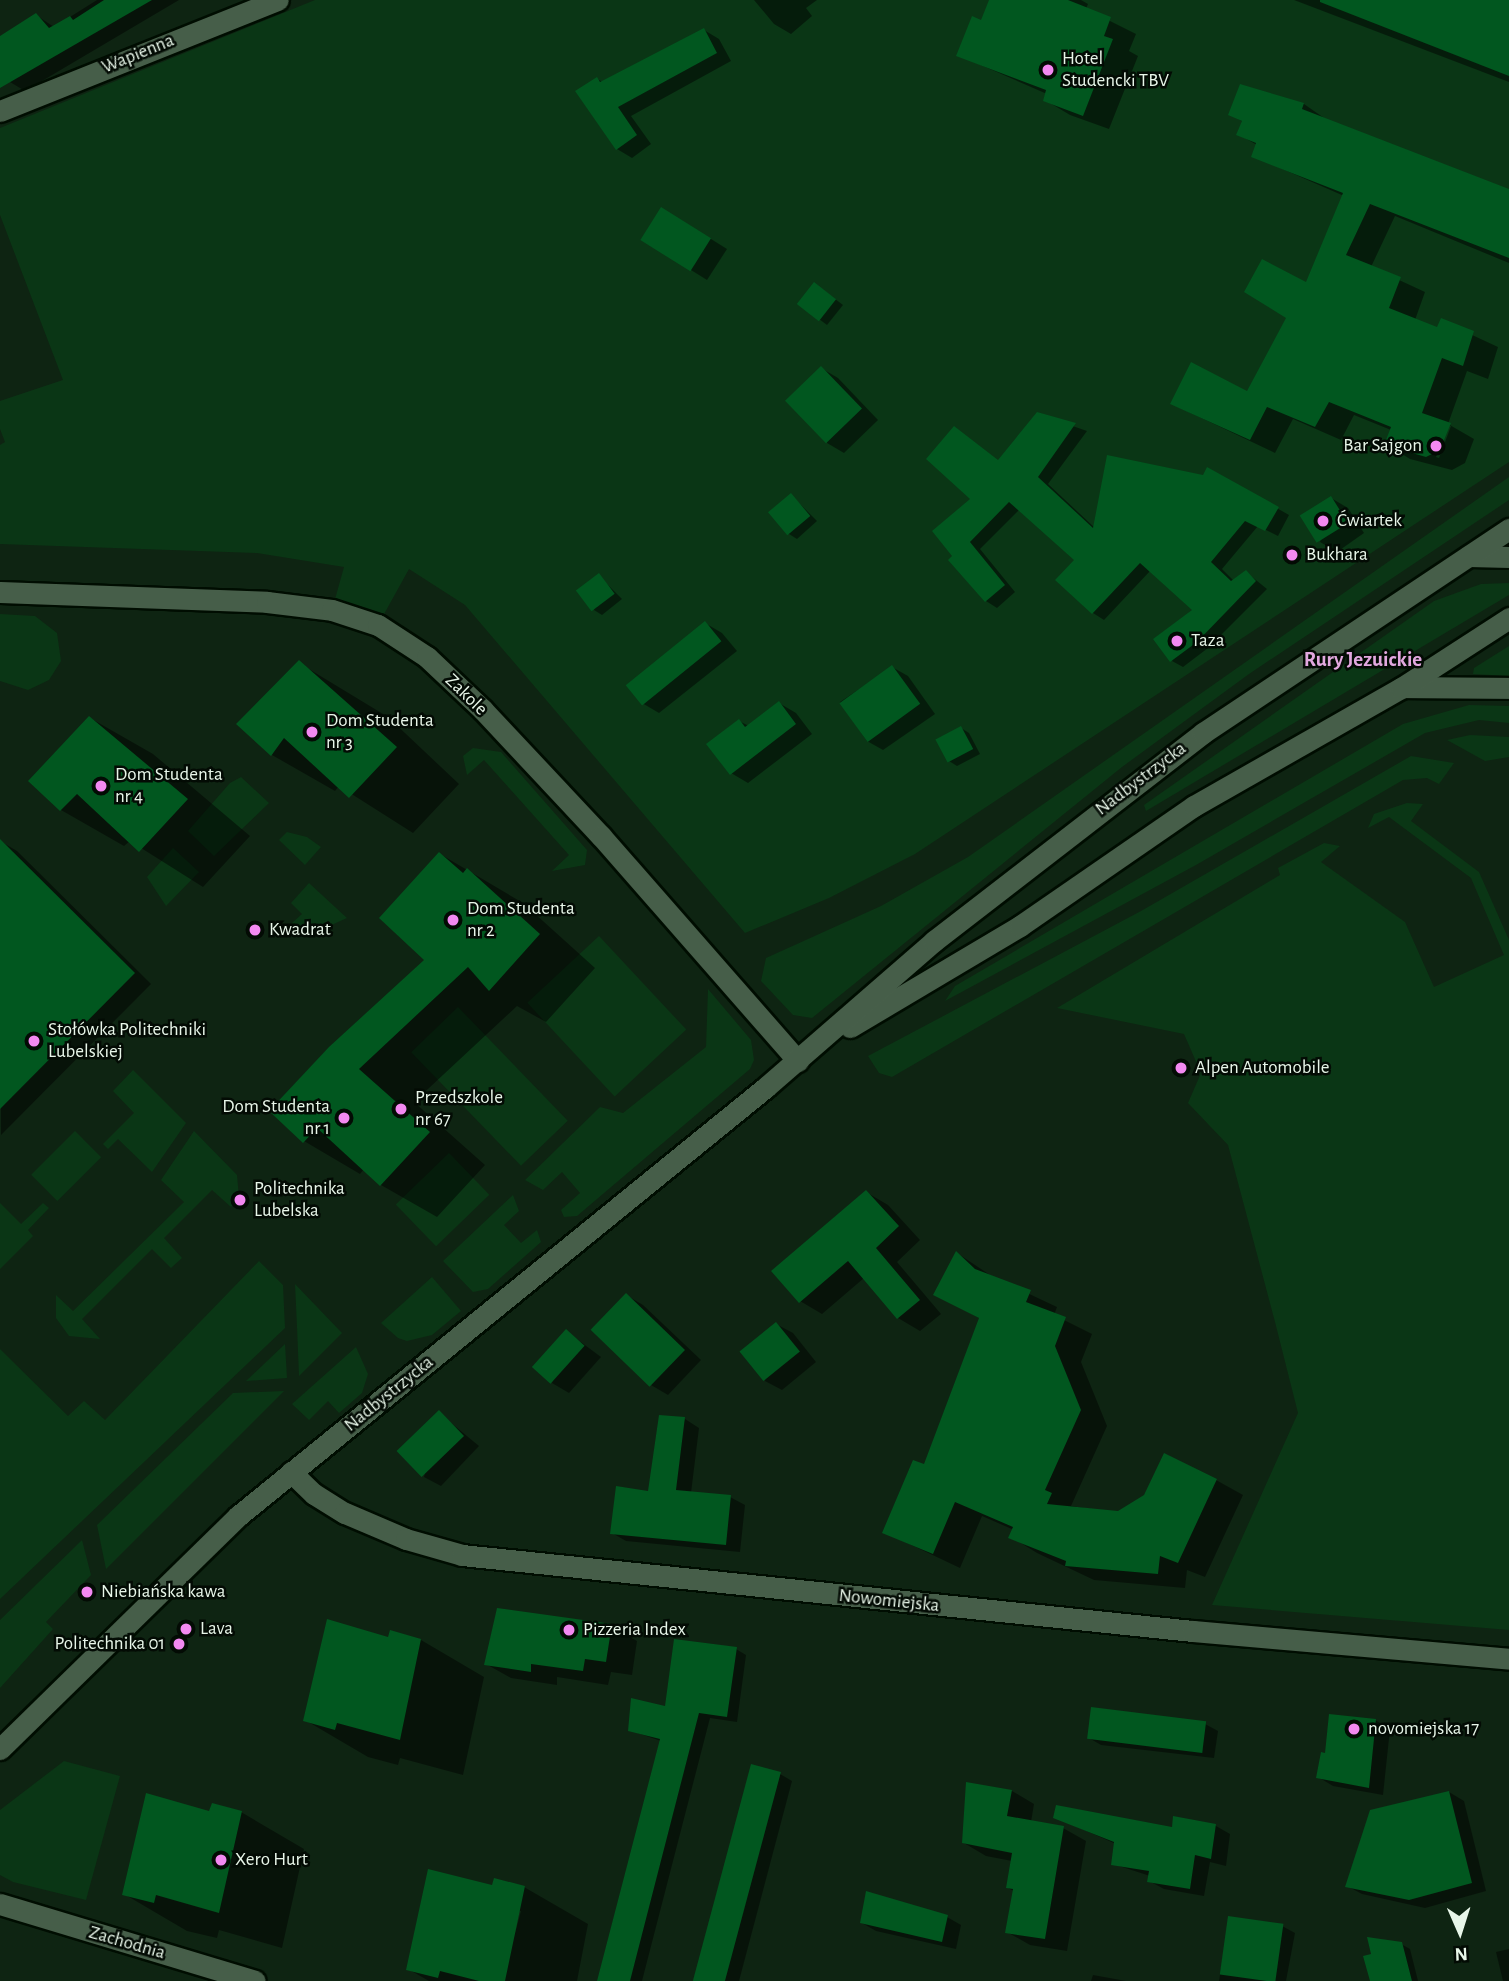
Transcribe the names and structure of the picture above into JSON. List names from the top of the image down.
{
  "streets": {
    "street": [
      "Wapienna",
      "Zakole",
      "Nadbystrzycka",
      "Nowomiejska",
      "Zachodnia"
    ]
  },
  "crossings": [
    ["Zakole", "Nadbystrzycka"],
    ["Nadbystrzycka", "Nowomiejska"]
  ],
  "districts": ["Rury Jezuickie"],
  "places": [
    "Hotel Studencki TBV",
    "Bar Sajgon",
    "Ćwiartek",
    "Bukhara",
    "Taza",
    "Dom Studenta nr 3",
    "Dom Studenta nr 4",
    "Dom Studenta nr 2",
    "Kwadrat",
    "Stołówka Politechniki Lubelskiej",
    "Alpen Automobile",
    "Przedszkole nr 67",
    "Dom Studenta nr 1",
    "Politechnika Lubelska",
    "Niebiańska kawa",
    "Lava",
    "Pizzeria Index",
    "Politechnika 01",
    "novomiejska 17",
    "Xero Hurt"
  ],
  "north": "bottom"
}
